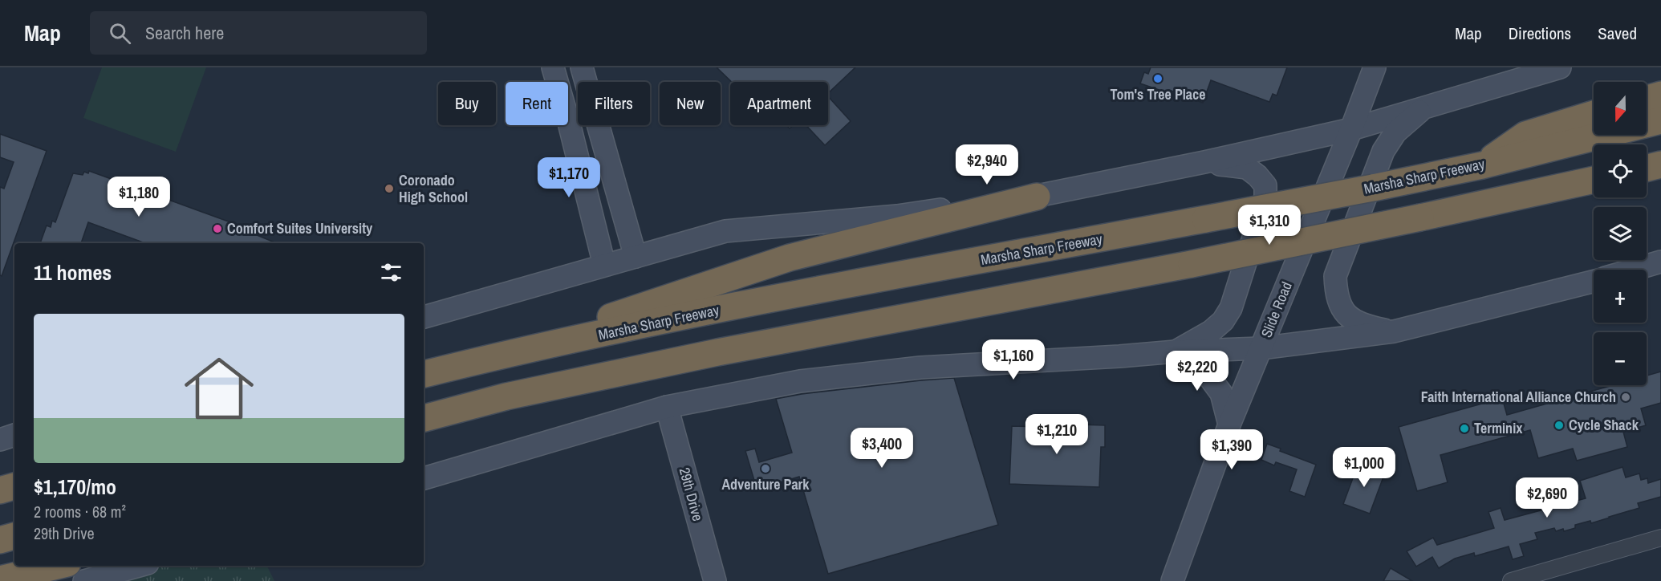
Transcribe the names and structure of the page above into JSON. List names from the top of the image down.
{
  "streets": {
    "highway": ["Marsha Sharp Freeway"],
    "main road": ["Slide Road", "29th Drive"]
  },
  "places": [
    "Tom's Tree Place",
    "Coronado High School",
    "Comfort Suites University",
    "Faith International Alliance Church",
    "Cycle Shack",
    "Terminix",
    "Adventure Park"
  ],
  "north": "bottom",
  "page": {
    "header": "Map",
    "search": "Search here",
    "nav": ["Map", "Directions", "Saved"],
    "map_buttons": ["+", "−"],
    "chip": [
      "Buy",
      "Rent",
      "Filters",
      "New",
      "Apartment"
    ],
    "price": [
      "$2,940",
      "$1,170",
      "$1,180",
      "$1,310",
      "$1,160",
      "$2,220",
      "$1,210",
      "$3,400",
      "$1,390",
      "$1,000",
      "$2,690"
    ],
    "heading": "11 homes",
    "list": [
      {
        "name": "$1,170/mo",
        "note": "2 rooms · 68 m² · 29th Drive"
      }
    ]
  }
}
